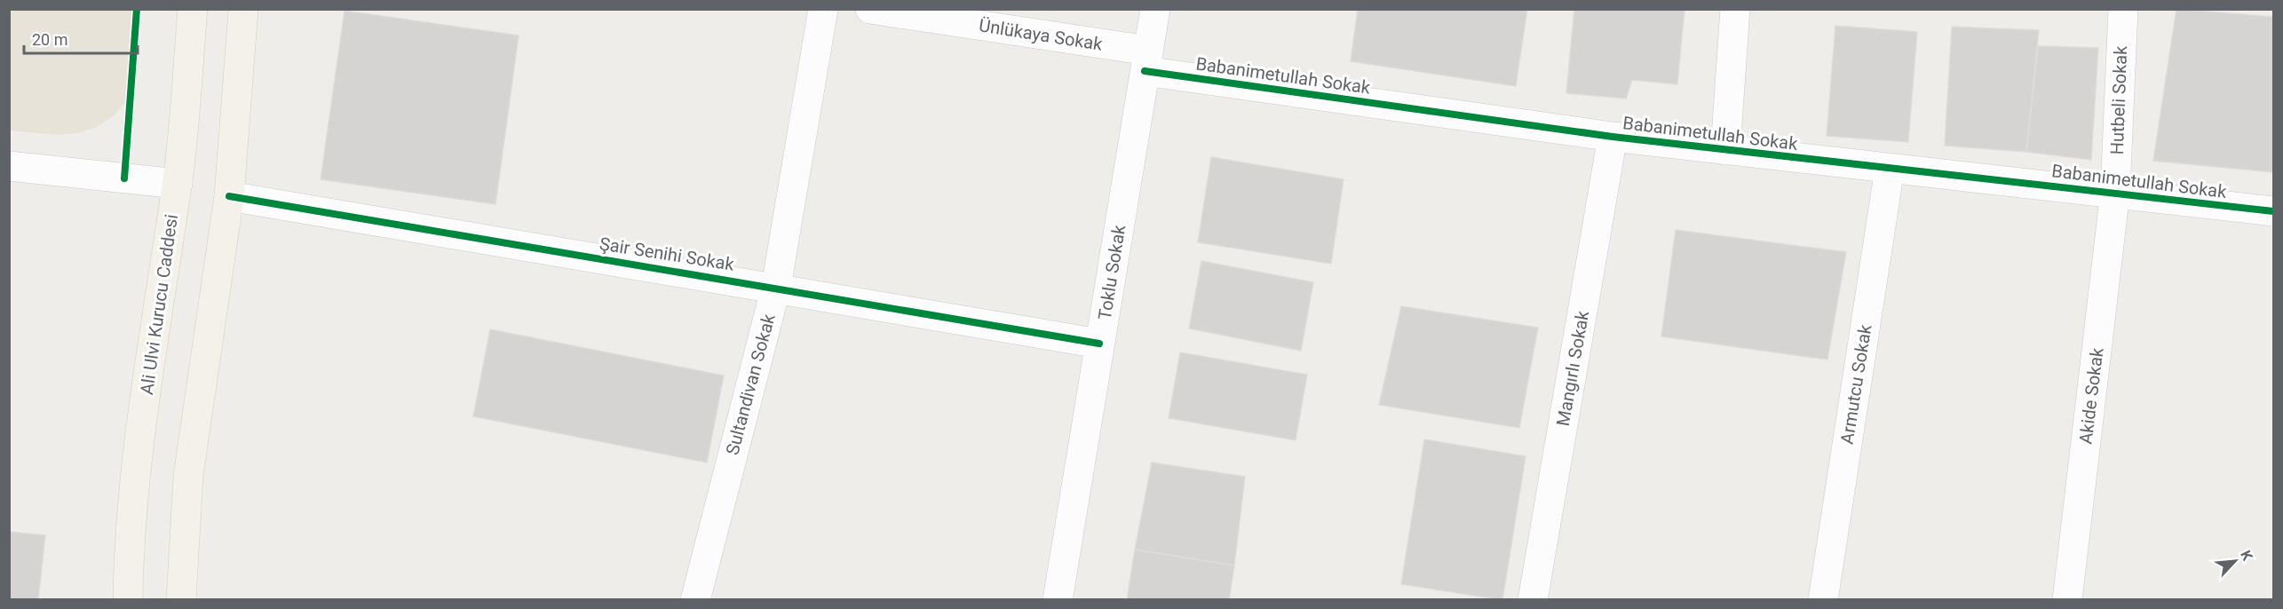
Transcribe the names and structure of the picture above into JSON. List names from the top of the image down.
{
  "streets": {
    "main road": ["Ali Ulvi Kurucu Caddesi"],
    "street": [
      "Ünlükaya Sokak",
      "Babanimetullah Sokak",
      "Hutbeli Sokak",
      "Şair Senihi Sokak",
      "Toklu Sokak",
      "Mangırlı Sokak",
      "Sultandivan Sokak",
      "Armutcu Sokak",
      "Akide Sokak"
    ]
  },
  "crossings": [
    ["Ünlükaya Sokak", "Babanimetullah Sokak"],
    ["Ünlükaya Sokak", "Toklu Sokak"],
    ["Babanimetullah Sokak", "Hutbeli Sokak"],
    ["Babanimetullah Sokak", "Toklu Sokak"],
    ["Babanimetullah Sokak", "Mangırlı Sokak"],
    ["Babanimetullah Sokak", "Armutcu Sokak"],
    ["Babanimetullah Sokak", "Akide Sokak"],
    ["Hutbeli Sokak", "Akide Sokak"],
    ["Şair Senihi Sokak", "Toklu Sokak"],
    ["Şair Senihi Sokak", "Sultandivan Sokak"]
  ],
  "scale_bar": "20 m",
  "north": "top right"
}
